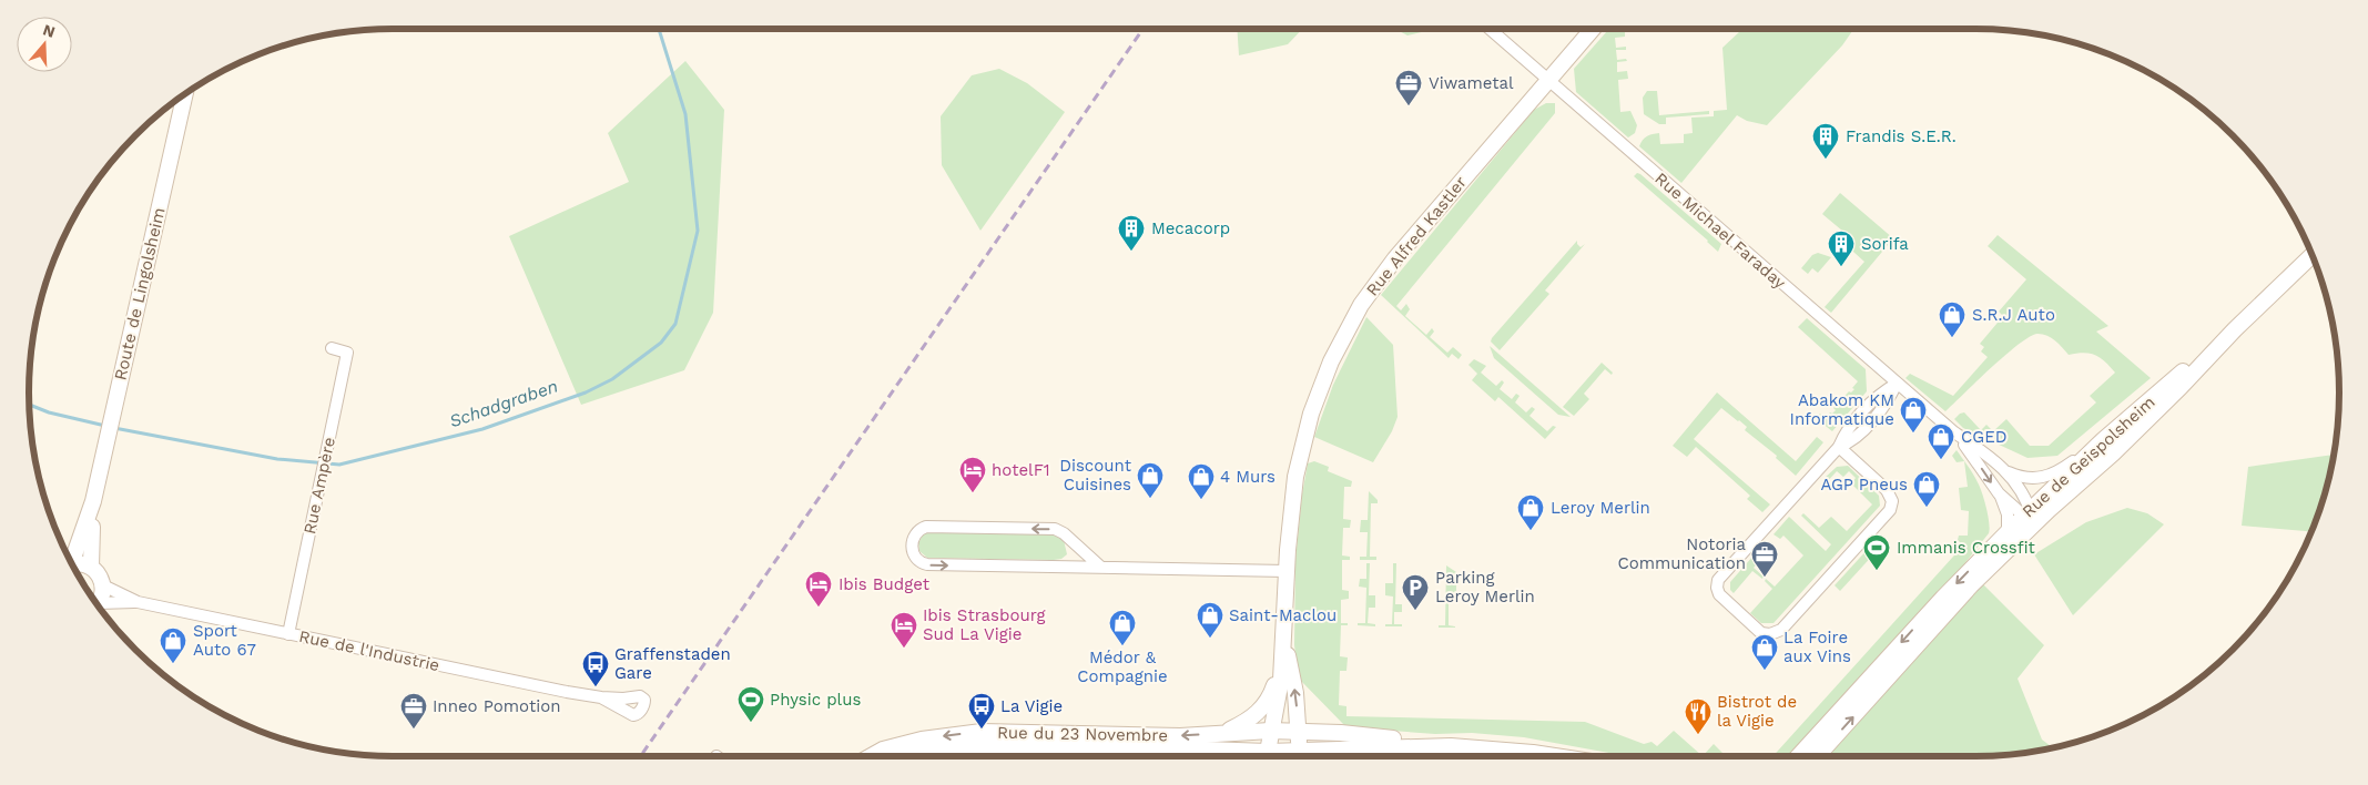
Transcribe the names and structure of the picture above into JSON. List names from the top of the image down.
{
  "streets": {
    "main road": [
      "Rue Alfred Kastler",
      "Route de Lingolsheim",
      "Rue de Geispolsheim",
      "Rue du 23 Novembre"
    ],
    "street": ["Rue Michael Faraday", "Rue Ampère", "Rue de l'Industrie"]
  },
  "crossings": [
    ["Rue Michael Faraday", "Rue Alfred Kastler"],
    ["Rue Michael Faraday", "Rue de Geispolsheim"],
    ["Rue Alfred Kastler", "Rue du 23 Novembre"],
    ["Rue Ampère", "Rue de l'Industrie"]
  ],
  "water": ["Schadgraben"],
  "places": {
    "office": ["Viwametal", "Notoria Communication", "Inneo Pomotion"],
    "building": ["Frandis S.E.R.", "Mecacorp", "Sorifa"],
    "shop": [
      "S.R.J Auto",
      "Abakom KM Informatique",
      "CGED",
      "Discount Cuisines",
      "4 Murs",
      "AGP Pneus",
      "Leroy Merlin",
      "Saint-Maclou",
      "Médor & Compagnie",
      "Sport Auto 67",
      "La Foire aux Vins"
    ],
    "hotel": ["hotelF1", "Ibis Budget", "Ibis Strasbourg Sud La Vigie"],
    "sports": ["Immanis Crossfit", "Physic plus"],
    "parking": ["Parking Leroy Merlin"],
    "bus stop": ["Graffenstaden Gare", "La Vigie"],
    "restaurant": ["Bistrot de la Vigie"]
  },
  "north": "top"
}
